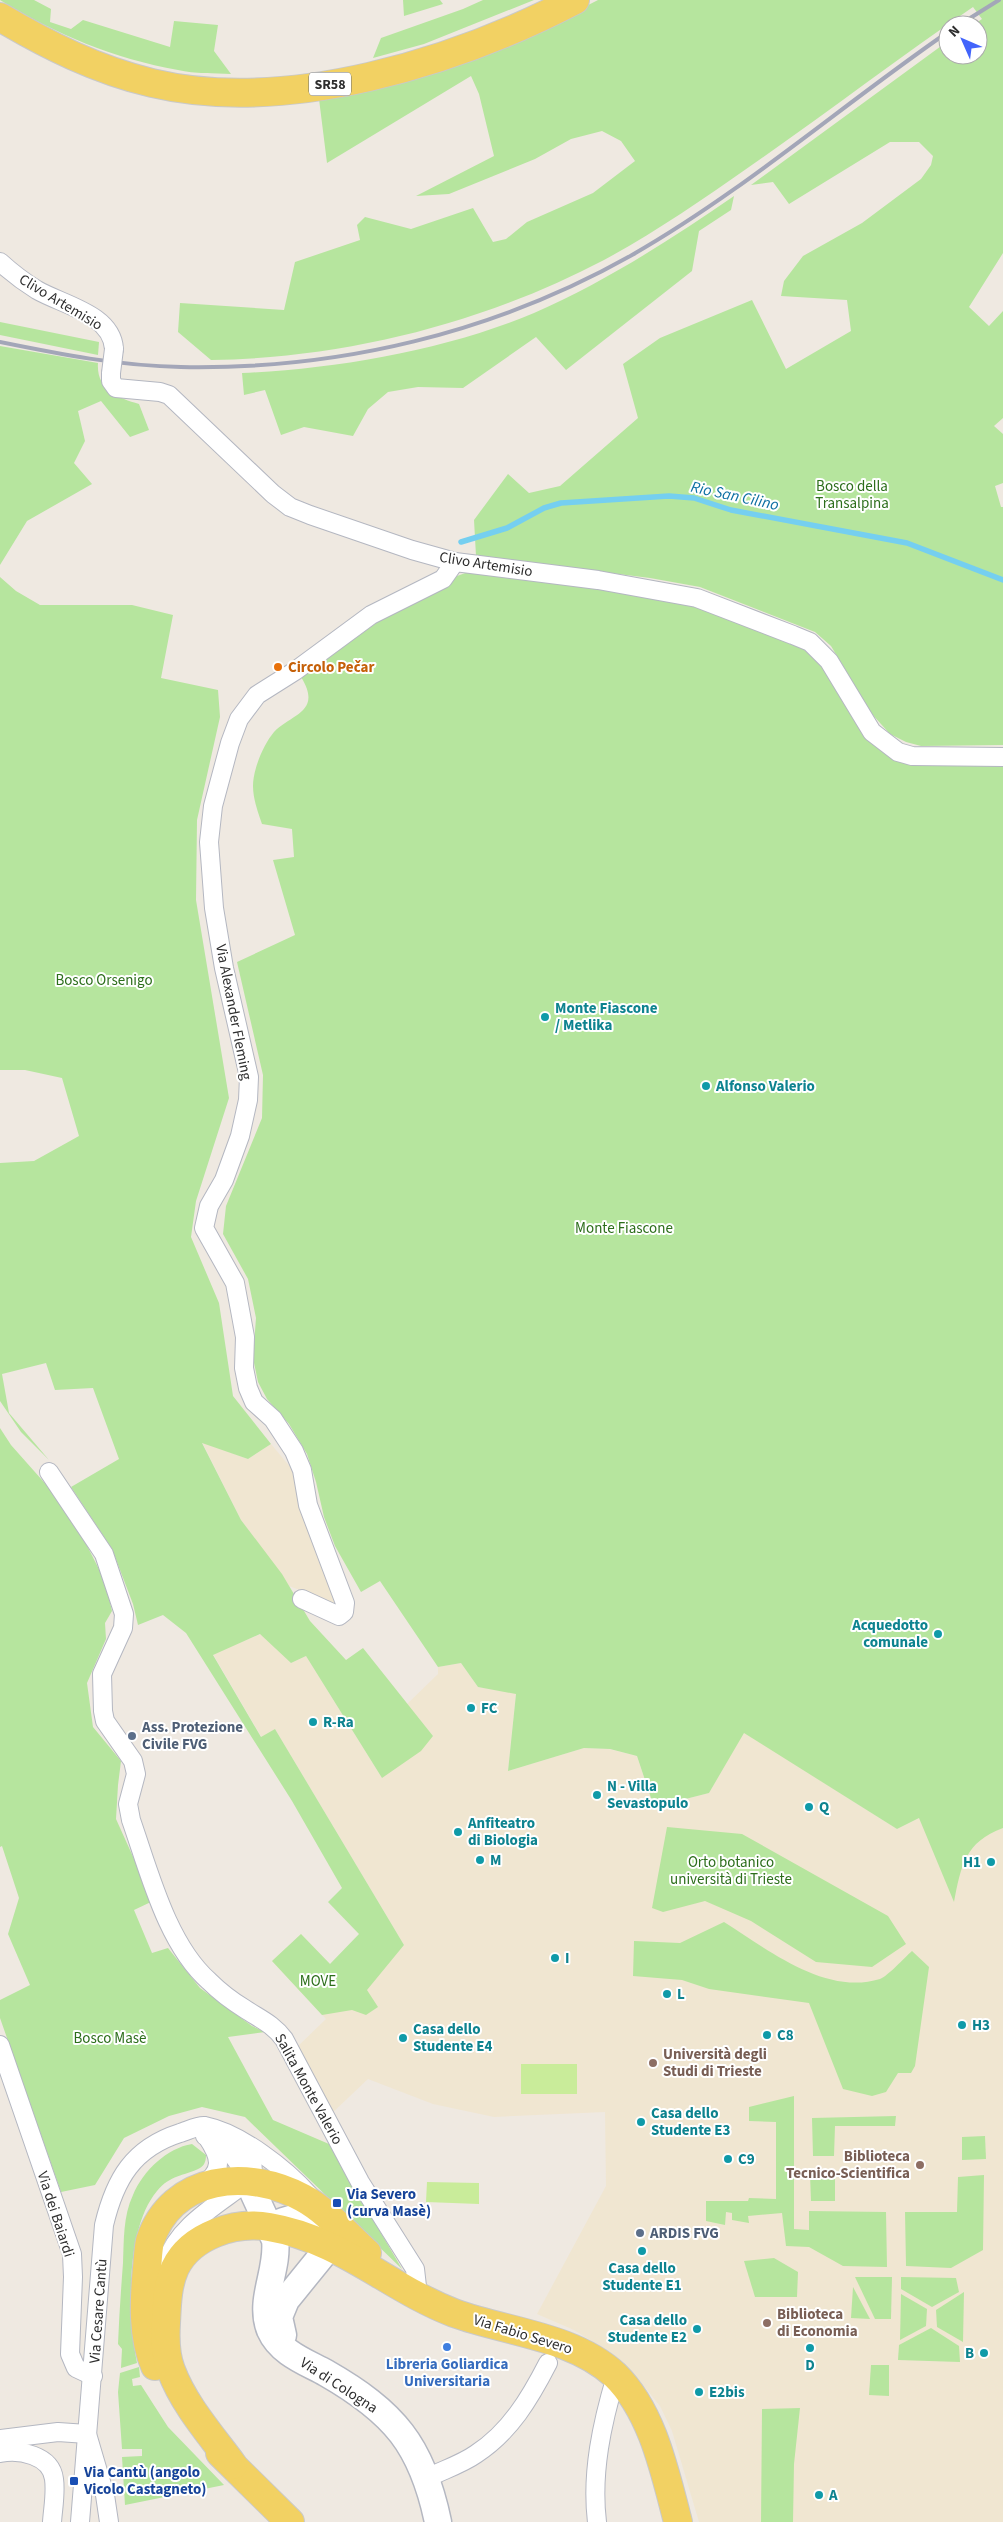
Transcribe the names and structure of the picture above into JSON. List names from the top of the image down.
{
  "streets": {
    "main road": ["SR58", "Via Fabio Severo", "Via di Cologna"],
    "street": [
      "Clivo Artemisio",
      "Via Alexander Fleming",
      "Salita Monte Valerio",
      "Via dei Baiardi",
      "Via Cesare Cantù"
    ]
  },
  "crossings": [
    ["Clivo Artemisio", "Via Alexander Fleming"],
    ["Salita Monte Valerio", "Via Fabio Severo"],
    ["Via dei Baiardi", "Via Cesare Cantù"],
    ["Via Cesare Cantù", "Via Fabio Severo"],
    ["Via Cesare Cantù", "Via di Cologna"],
    ["Via Fabio Severo", "Via di Cologna"]
  ],
  "water": ["Rio San Cilino"],
  "parks": [
    "Bosco della Transalpina",
    "Bosco Orsenigo",
    "Monte Fiascone",
    "Orto botanico università di Trieste",
    "MOVE",
    "Bosco Masè"
  ],
  "places": {
    "other": [
      "Circolo Pečar",
      "Monte Fiascone / Metlika",
      "Alfonso Valerio",
      "Acquedotto comunale",
      "FC",
      "R-Ra",
      "Ass. Protezione Civile FVG",
      "N - Villa Sevastopulo",
      "Q",
      "Anfiteatro di Biologia",
      "M",
      "H1",
      "I",
      "L",
      "H3",
      "C8",
      "Casa dello Studente E4",
      "Università degli Studi di Trieste",
      "Casa dello Studente E3",
      "C9",
      "Biblioteca Tecnico-Scientifica",
      "ARDIS FVG",
      "Casa dello Studente E1",
      "Biblioteca di Economia",
      "Casa dello Studente E2",
      "Libreria Goliardica Universitaria",
      "D",
      "B",
      "E2bis",
      "A"
    ],
    "transit": ["Via Severo (curva Masè)", "Via Cantù (angolo Vicolo Castagneto)"]
  },
  "north": "top left"
}
